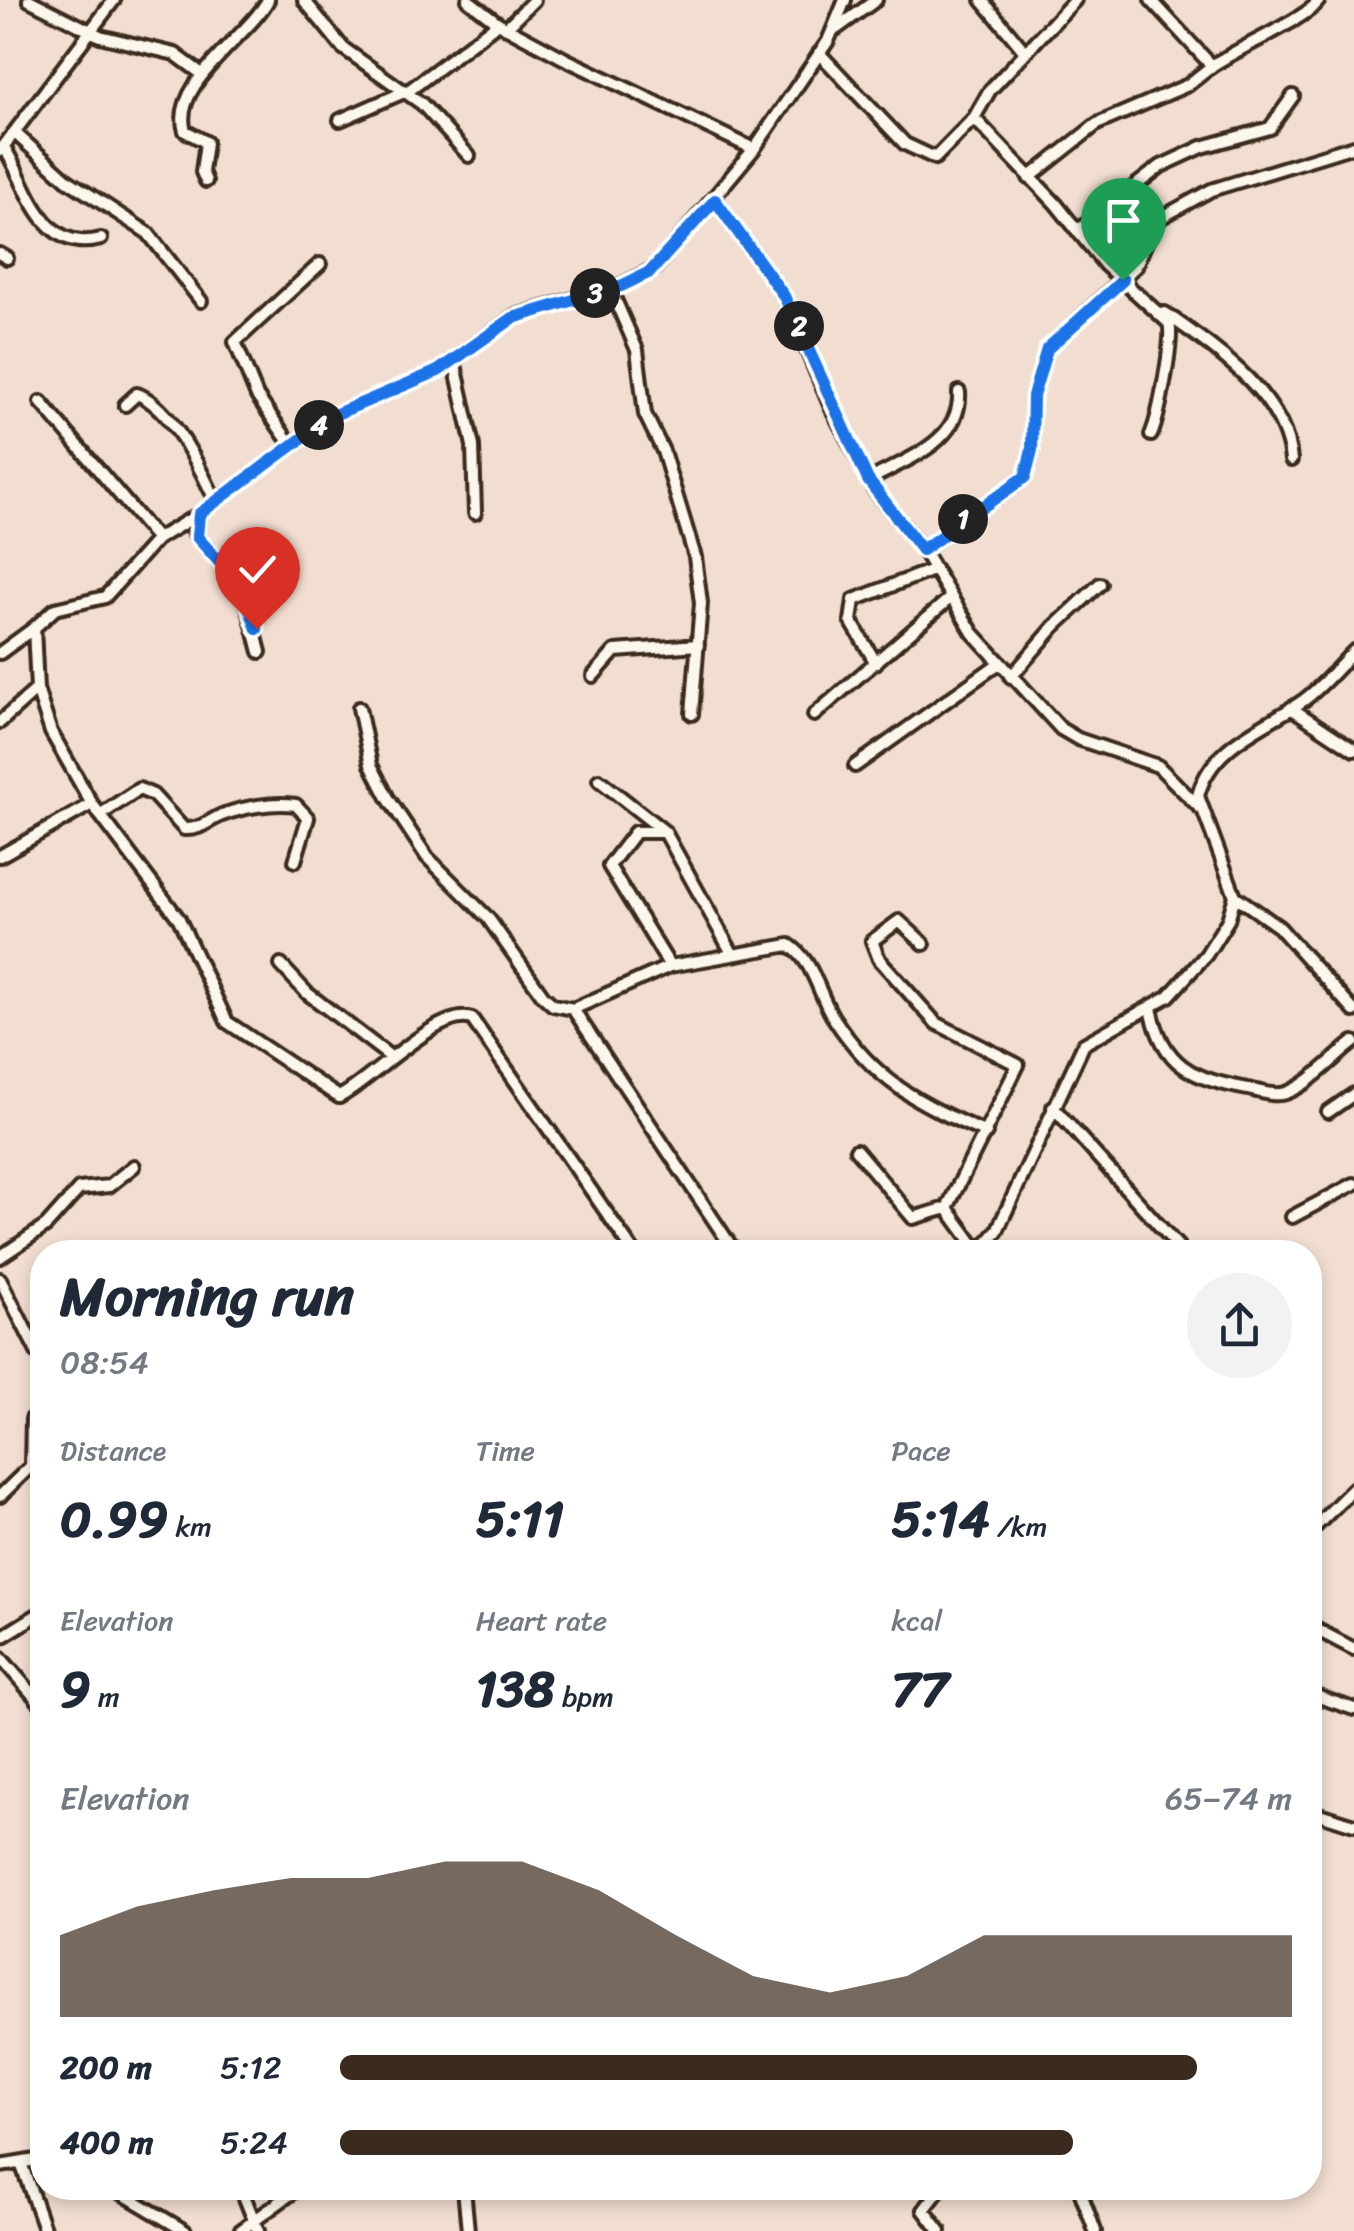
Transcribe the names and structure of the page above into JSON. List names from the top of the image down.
{
  "page": {
    "pins": [
      "3",
      "2",
      "4",
      "1"
    ],
    "heading": ["Morning run", "08:54"],
    "stats": [
      ["Distance", "0.99 km"],
      ["Time", "5:11"],
      ["Pace", "5:14 /km"],
      ["Elevation", "9 m"],
      ["Heart rate", "138 bpm"],
      ["kcal", "77"]
    ],
    "chart": ["Elevation", "65–74 m"],
    "list": [
      {
        "name": "200 m",
        "note": "5:12"
      },
      {
        "name": "400 m",
        "note": "5:24"
      }
    ]
  }
}
